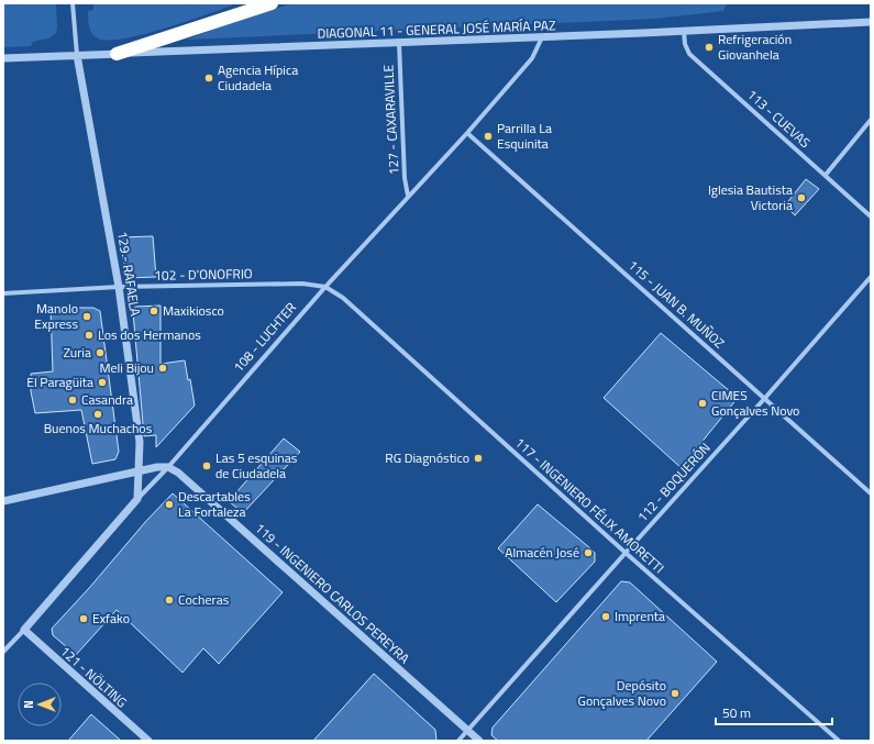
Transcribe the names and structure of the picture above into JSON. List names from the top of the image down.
{
  "streets": {
    "street": [
      "DIAGONAL 11 - GENERAL JOSÉ MARÍA PAZ",
      "113 - CUEVAS",
      "127 - CAXARAVILLE",
      "129 - RAFAELA",
      "102 - D'ONOFRIO",
      "115 - JUAN B. MUÑOZ",
      "108 - LUCHTER",
      "112 - BOQUERÓN",
      "117 - INGENIERO FÉLIX AMORETTI",
      "119 - INGENIERO CARLOS PEREYRA",
      "121 - NÖLTING"
    ]
  },
  "crossings": [
    ["DIAGONAL 11 - GENERAL JOSÉ MARÍA PAZ", "113 - CUEVAS"],
    ["DIAGONAL 11 - GENERAL JOSÉ MARÍA PAZ", "127 - CAXARAVILLE"],
    ["DIAGONAL 11 - GENERAL JOSÉ MARÍA PAZ", "129 - RAFAELA"],
    ["DIAGONAL 11 - GENERAL JOSÉ MARÍA PAZ", "108 - LUCHTER"],
    ["127 - CAXARAVILLE", "108 - LUCHTER"],
    ["129 - RAFAELA", "102 - D'ONOFRIO"],
    ["129 - RAFAELA", "108 - LUCHTER"],
    ["102 - D'ONOFRIO", "108 - LUCHTER"],
    ["102 - D'ONOFRIO", "117 - INGENIERO FÉLIX AMORETTI"],
    ["115 - JUAN B. MUÑOZ", "108 - LUCHTER"],
    ["115 - JUAN B. MUÑOZ", "112 - BOQUERÓN"],
    ["108 - LUCHTER", "117 - INGENIERO FÉLIX AMORETTI"],
    ["108 - LUCHTER", "119 - INGENIERO CARLOS PEREYRA"],
    ["108 - LUCHTER", "121 - NÖLTING"],
    ["112 - BOQUERÓN", "117 - INGENIERO FÉLIX AMORETTI"],
    ["112 - BOQUERÓN", "119 - INGENIERO CARLOS PEREYRA"]
  ],
  "places": [
    "Refrigeración Giovanhela",
    "Agencia Hípica Ciudadela",
    "Parrilla La Esquinita",
    "Iglesia Bautista Victoria",
    "Maxikiosco",
    "Manolo Express",
    "Los dos Hermanos",
    "Zuria",
    "Meli Bijou",
    "El Paragüita",
    "Casandra",
    "CIMES Gonçalves Novo",
    "Buenos Muchachos",
    "RG Diagnóstico",
    "Las 5 esquinas de Ciudadela",
    "Descartables La Fortaleza",
    "Almacén José",
    "Cocheras",
    "Imprenta",
    "Exfako",
    "Depósito Gonçalves Novo"
  ],
  "scale_bar": "50 m",
  "north": "left"
}
